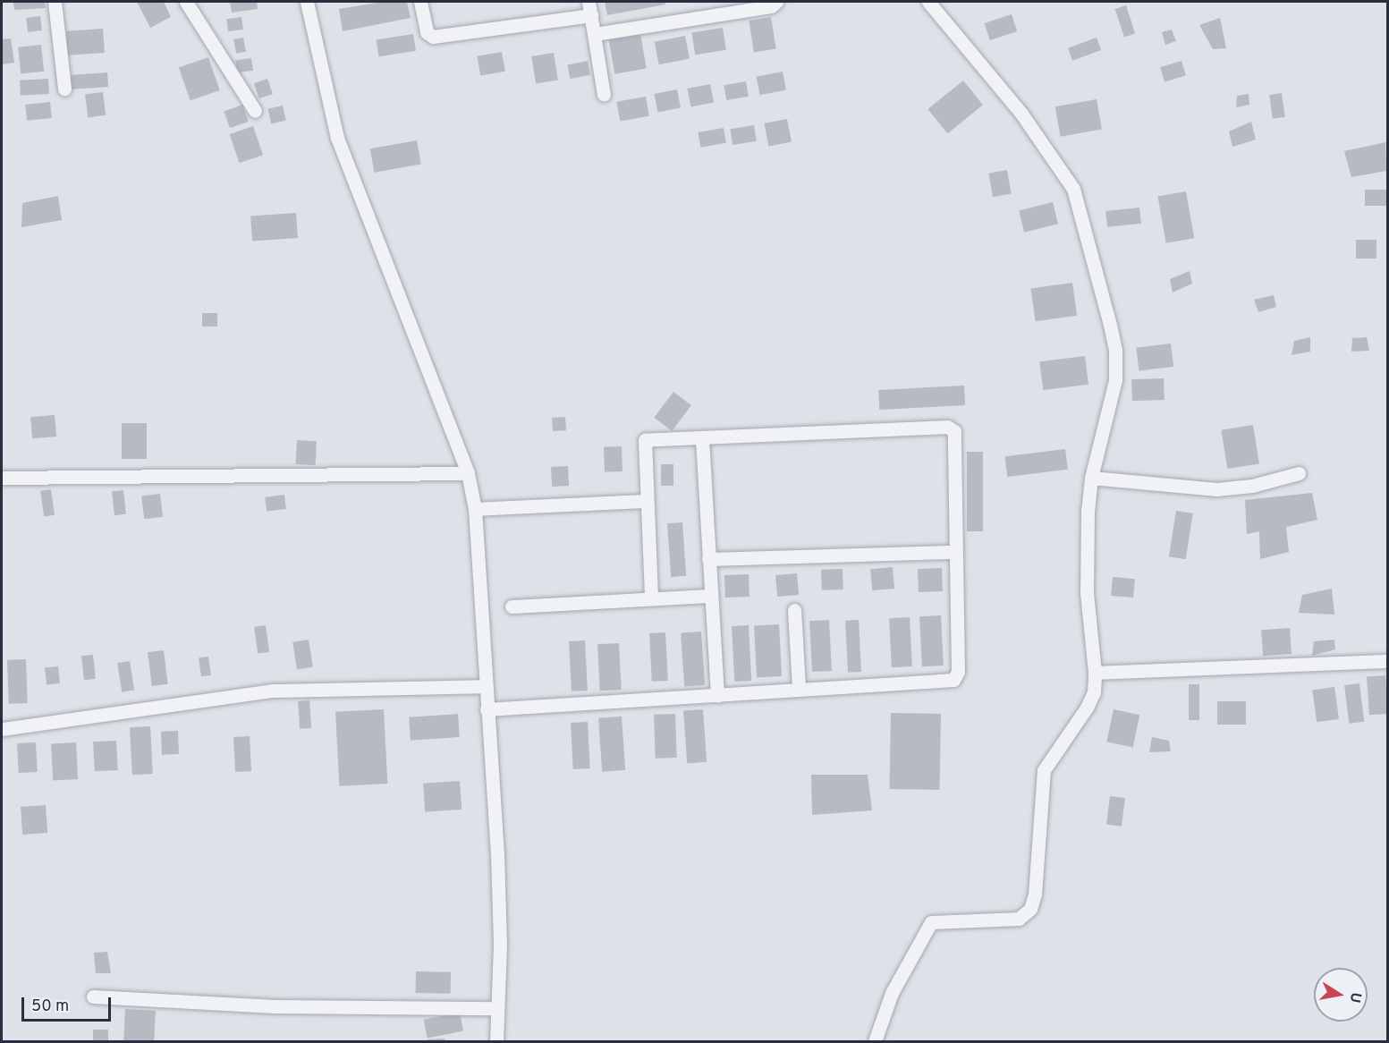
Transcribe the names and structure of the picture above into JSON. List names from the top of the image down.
{
  "scale_bar": "50 m",
  "north": "right"
}
